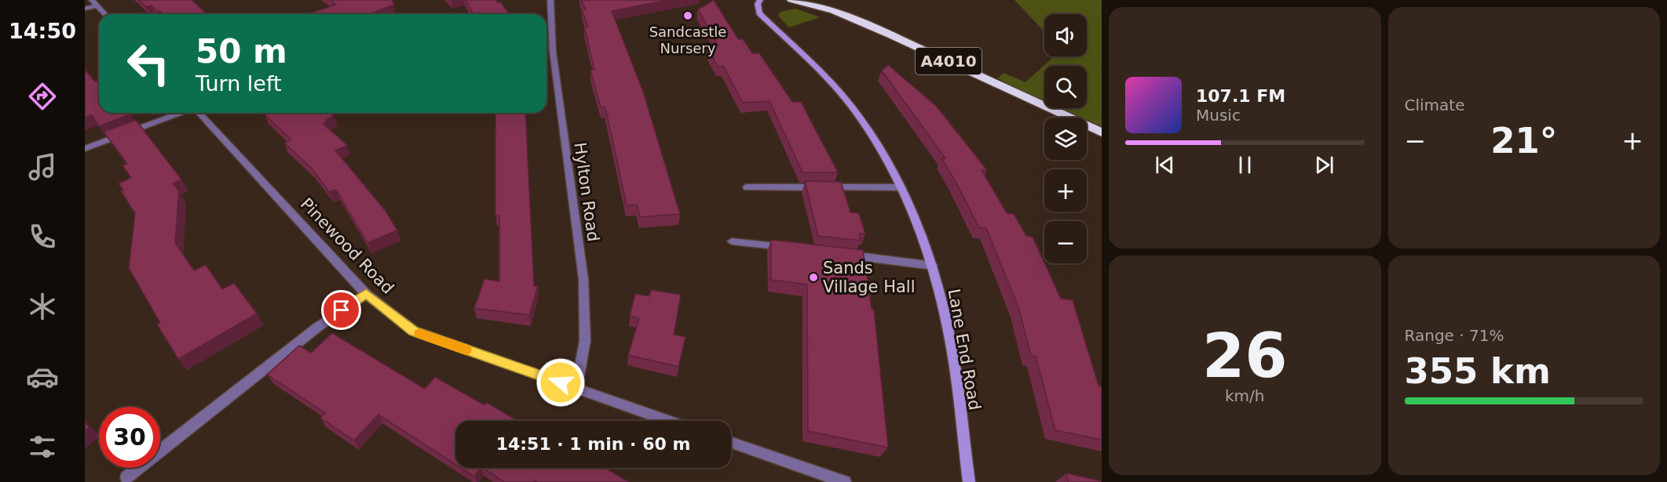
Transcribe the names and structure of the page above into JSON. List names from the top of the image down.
{
  "streets": {
    "highway": ["A4010"],
    "street": ["Hylton Road", "Pinewood Road", "Lane End Road"]
  },
  "crossings": [
    ["Hylton Road", "Pinewood Road"]
  ],
  "places": ["Sandcastle Nursery", "Sands Village Hall"],
  "page": {
    "tabs": "14:50",
    "tile": [
      "Climate",
      ["26", "km/h"],
      ["Range · 71%", "355 km"]
    ],
    "map_buttons": ["+", "−"],
    "turn": ["50 m", "Turn left"],
    "song": ["107.1 FM", "Music"],
    "heat": ["−", "21°", "+"],
    "limit": "30",
    "trip": "14:51 · 1 min · 60 m"
  }
}
